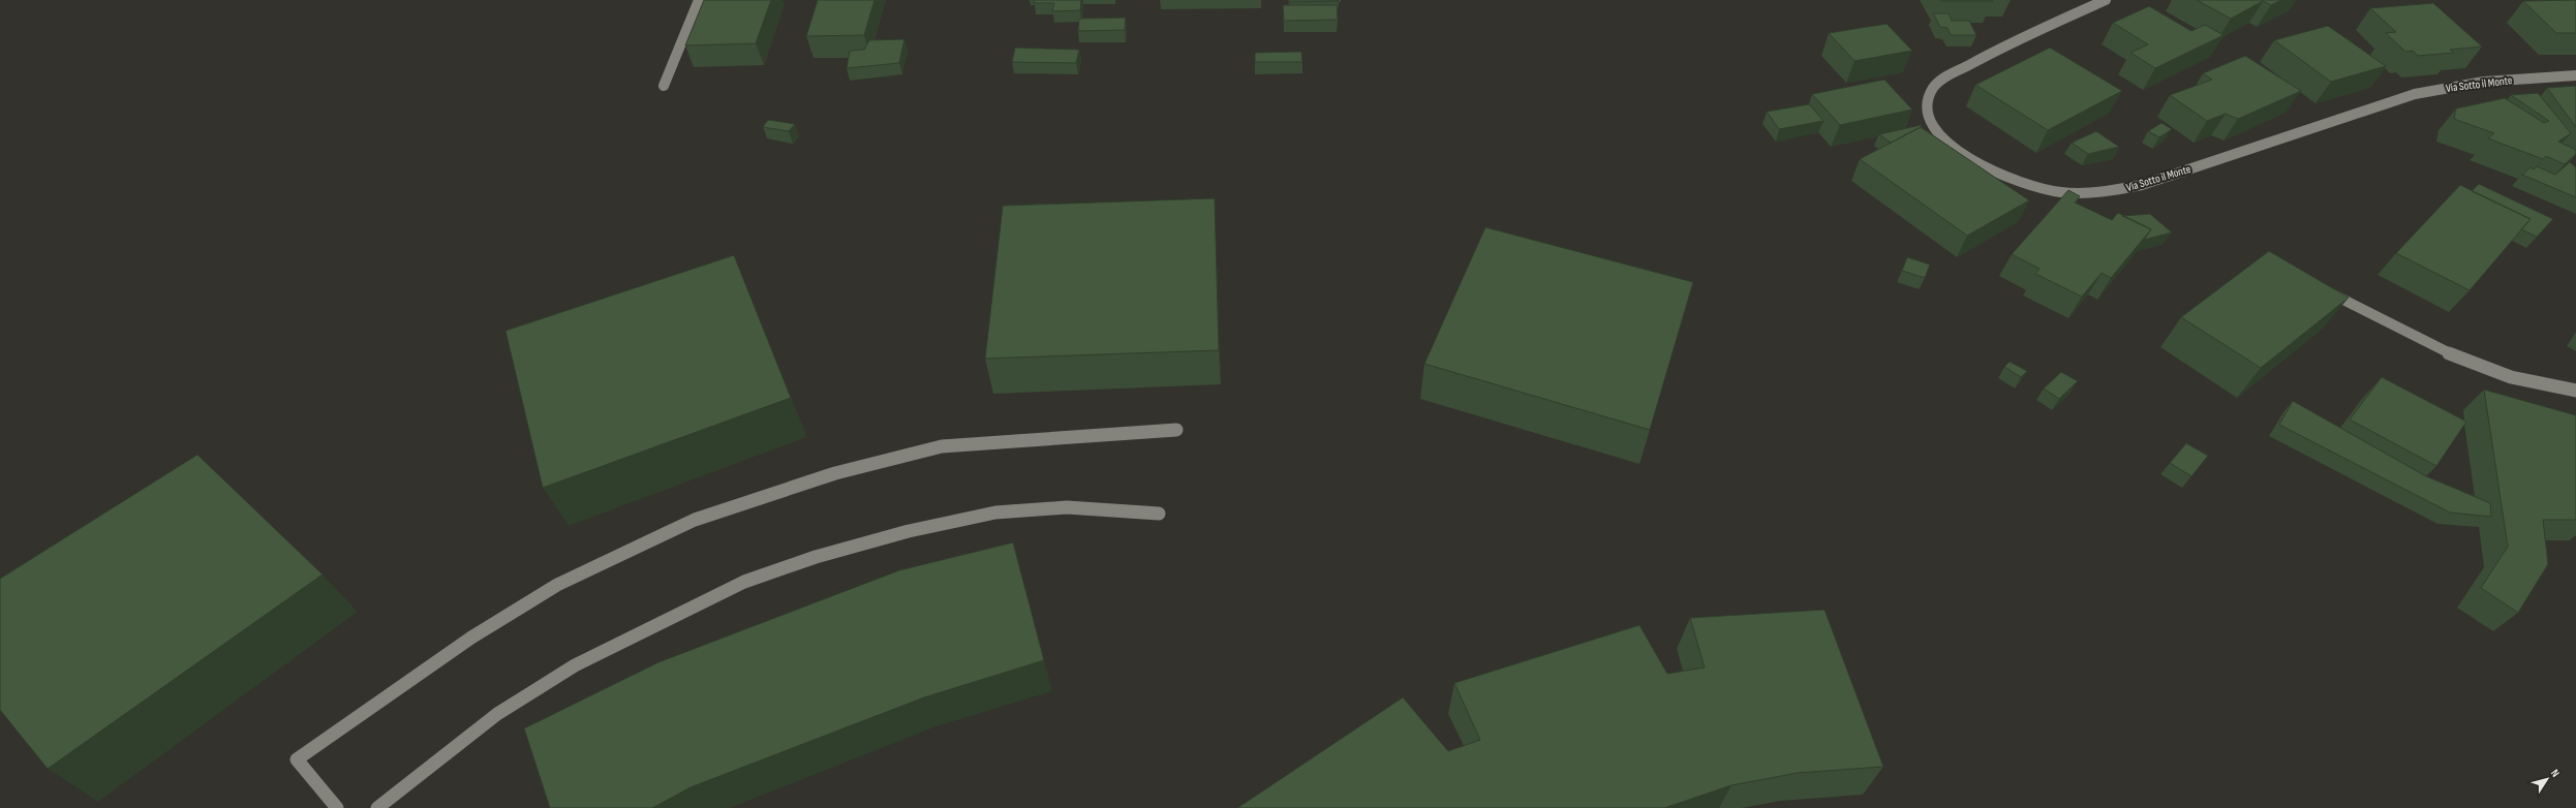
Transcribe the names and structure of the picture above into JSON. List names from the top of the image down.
{
  "streets": {
    "street": ["Via Sotto il Monte"]
  },
  "north": "top right"
}
